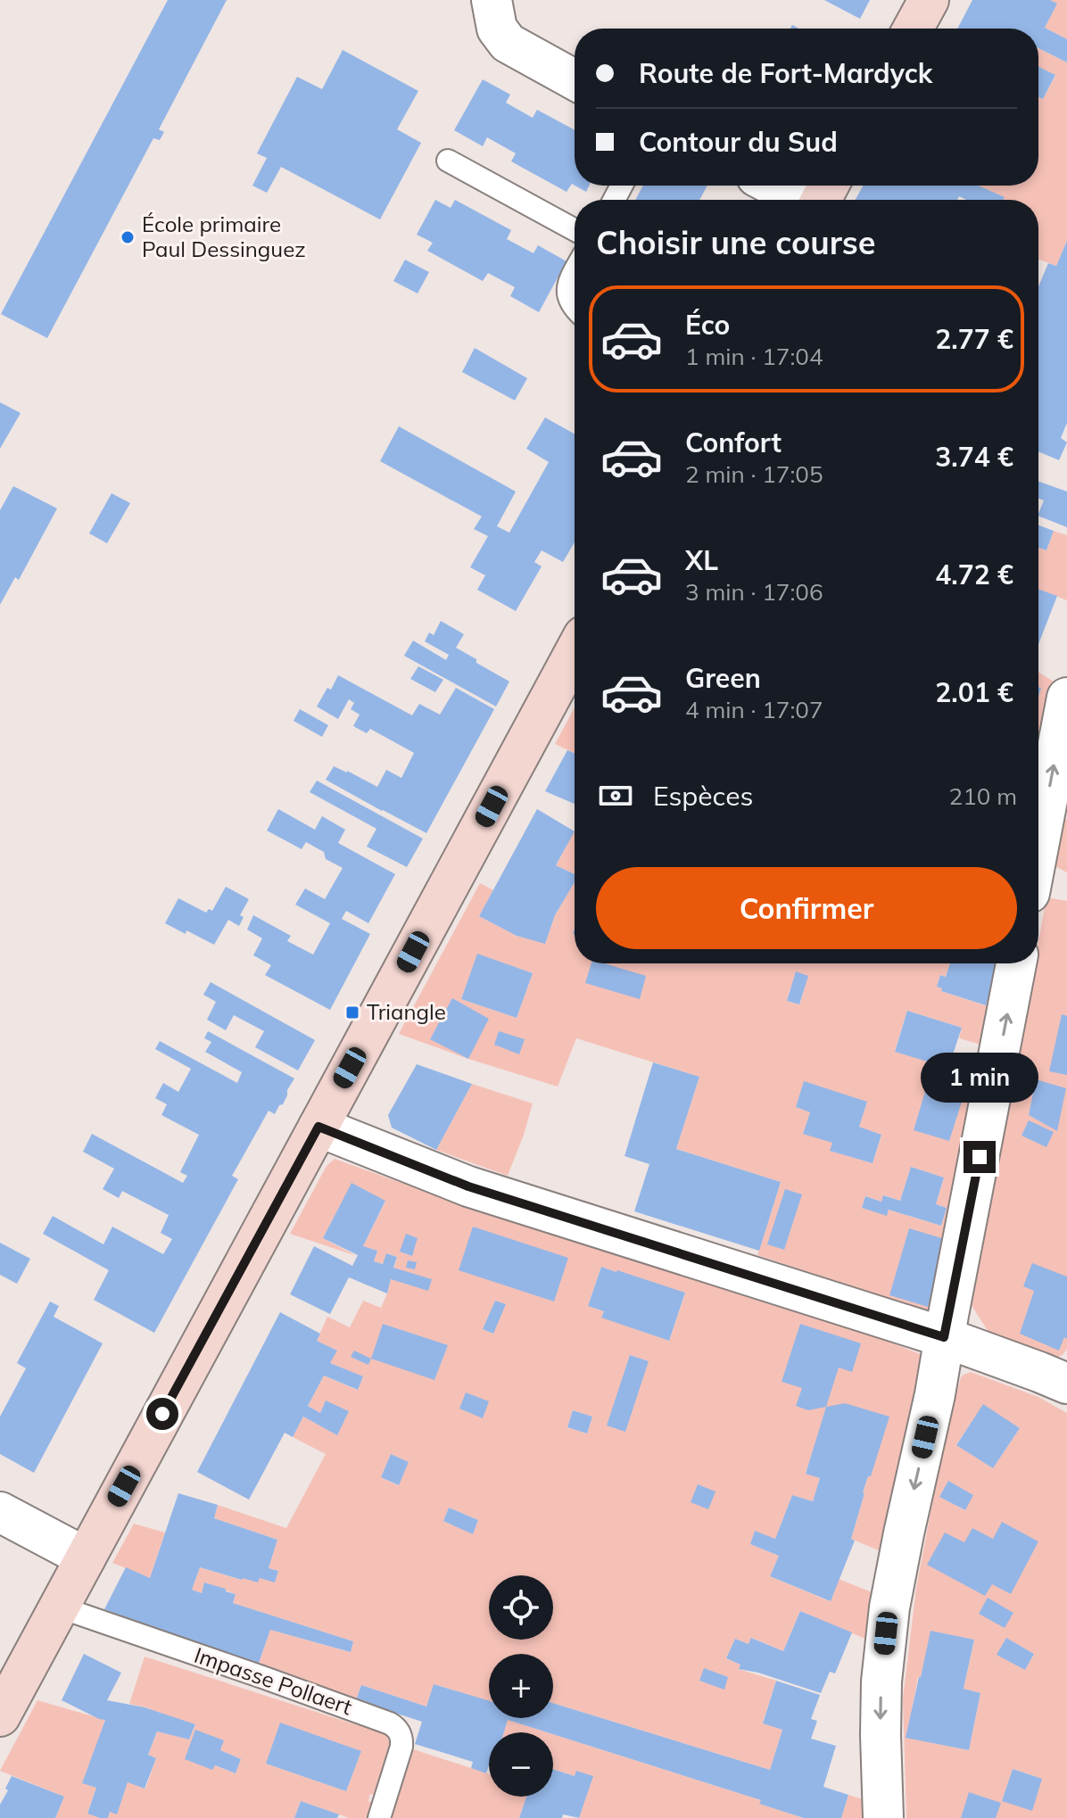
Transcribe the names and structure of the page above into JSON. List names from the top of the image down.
{
  "streets": {
    "lane": ["Impasse Pollaert"]
  },
  "places": {
    "other": ["École primaire Paul Dessinguez"],
    "transit": ["Triangle"]
  },
  "page": {
    "banner": ["Route de Fort-Mardyck", "Contour du Sud"],
    "heading": "Choisir une course",
    "list": [
      {
        "name": "Éco",
        "note": "1 min · 17:04",
        "value": "2.77 €"
      },
      {
        "name": "Confort",
        "note": "2 min · 17:05",
        "value": "3.74 €"
      },
      {
        "name": "XL",
        "note": "3 min · 17:06",
        "value": "4.72 €"
      },
      {
        "name": "Green",
        "note": "4 min · 17:07",
        "value": "2.01 €"
      }
    ],
    "pay": ["Espèces", "210 m"],
    "buttons": "Confirmer",
    "bubble": "1 min",
    "map_buttons": ["+", "−"]
  }
}
